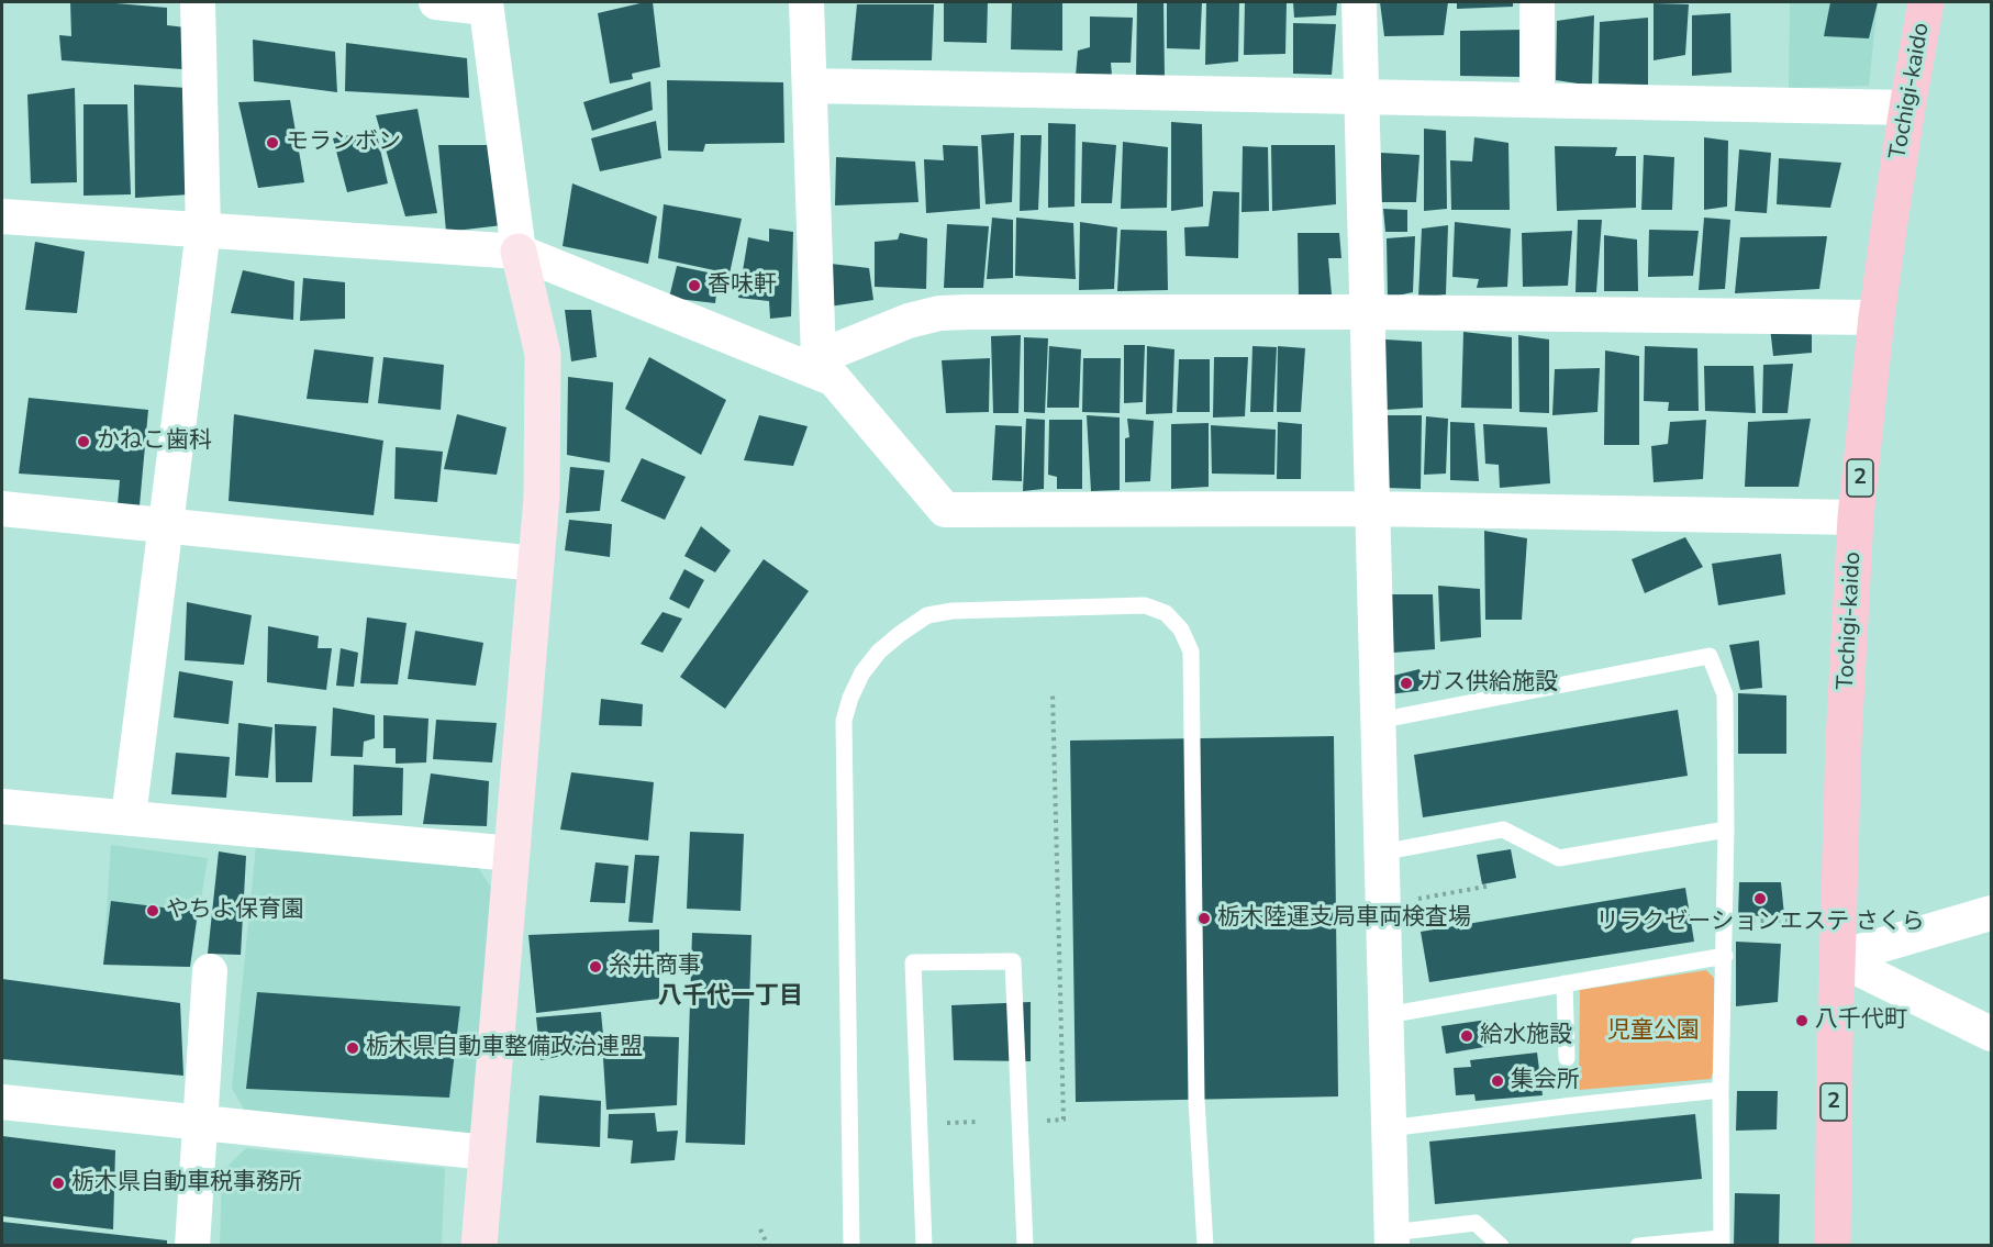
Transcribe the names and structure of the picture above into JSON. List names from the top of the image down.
{
  "streets": {
    "main road": ["Tochigi-kaido", "2"]
  },
  "districts": ["八千代一丁目"],
  "parks": ["児童公園"],
  "places": [
    "モランボン",
    "香味軒",
    "かねこ歯科",
    "ガス供給施設",
    "リラクゼーションエステ さくら",
    "やちよ保育園",
    "栃木陸運支局車両検査場",
    "糸井商事",
    "八千代町",
    "給水施設",
    "栃木県自動車整備政治連盟",
    "集会所",
    "栃木県自動車税事務所"
  ]
}
